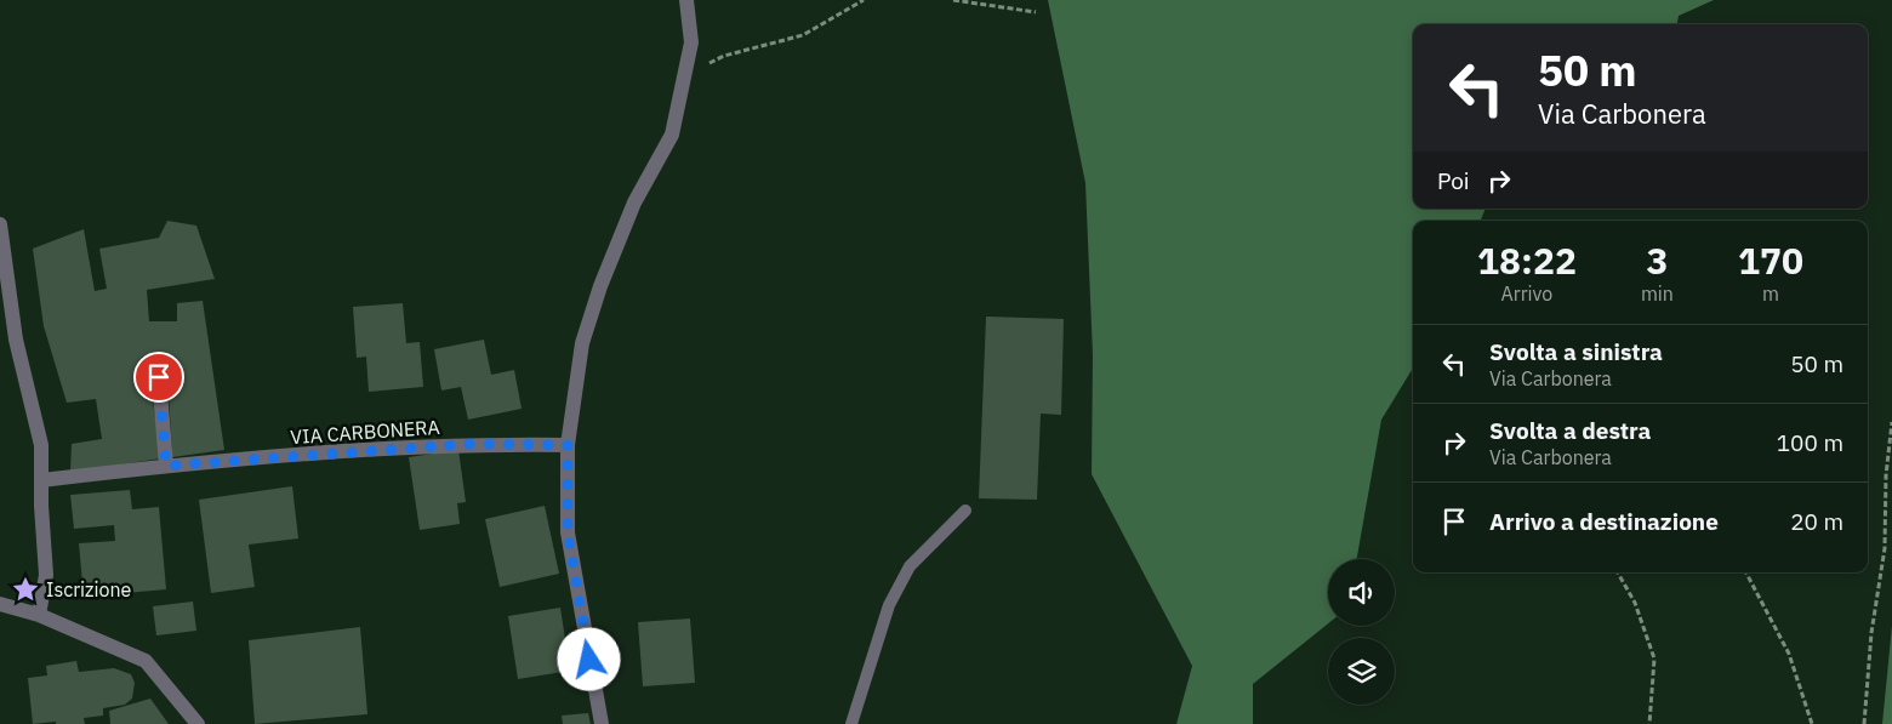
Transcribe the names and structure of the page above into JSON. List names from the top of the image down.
{
  "streets": {
    "street": ["VIA CARBONERA"]
  },
  "places": {
    "place": ["Iscrizione"]
  },
  "page": {
    "turn": ["50 m", "Via Carbonera"],
    "then": "Poi",
    "eta": [
      "18:22",
      "Arrivo",
      "3",
      "min",
      "170",
      "m"
    ],
    "list": [
      {
        "name": "Svolta a sinistra",
        "note": "Via Carbonera",
        "value": "50 m"
      },
      {
        "name": "Svolta a destra",
        "note": "Via Carbonera",
        "value": "100 m"
      },
      {
        "name": "Arrivo a destinazione",
        "value": "20 m"
      }
    ]
  }
}
